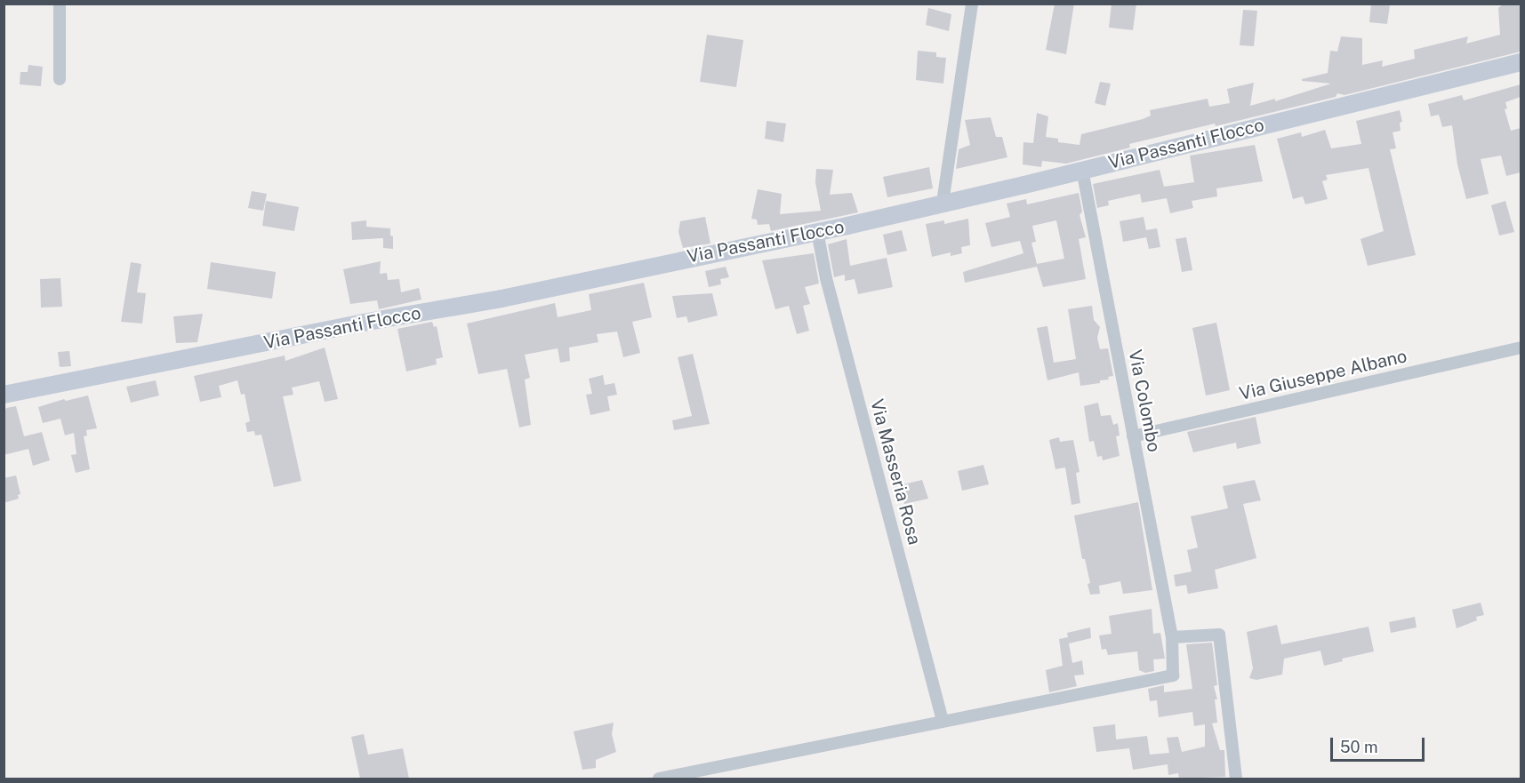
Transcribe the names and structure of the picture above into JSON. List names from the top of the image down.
{
  "streets": {
    "main road": ["Via Passanti Flocco"],
    "street": ["Via Giuseppe Albano", "Via Colombo", "Via Masseria Rosa"]
  },
  "crossings": [
    ["Via Passanti Flocco", "Via Colombo"],
    ["Via Passanti Flocco", "Via Masseria Rosa"],
    ["Via Giuseppe Albano", "Via Colombo"],
    ["Via Colombo", "Via Masseria Rosa"]
  ],
  "scale_bar": "50 m"
}
